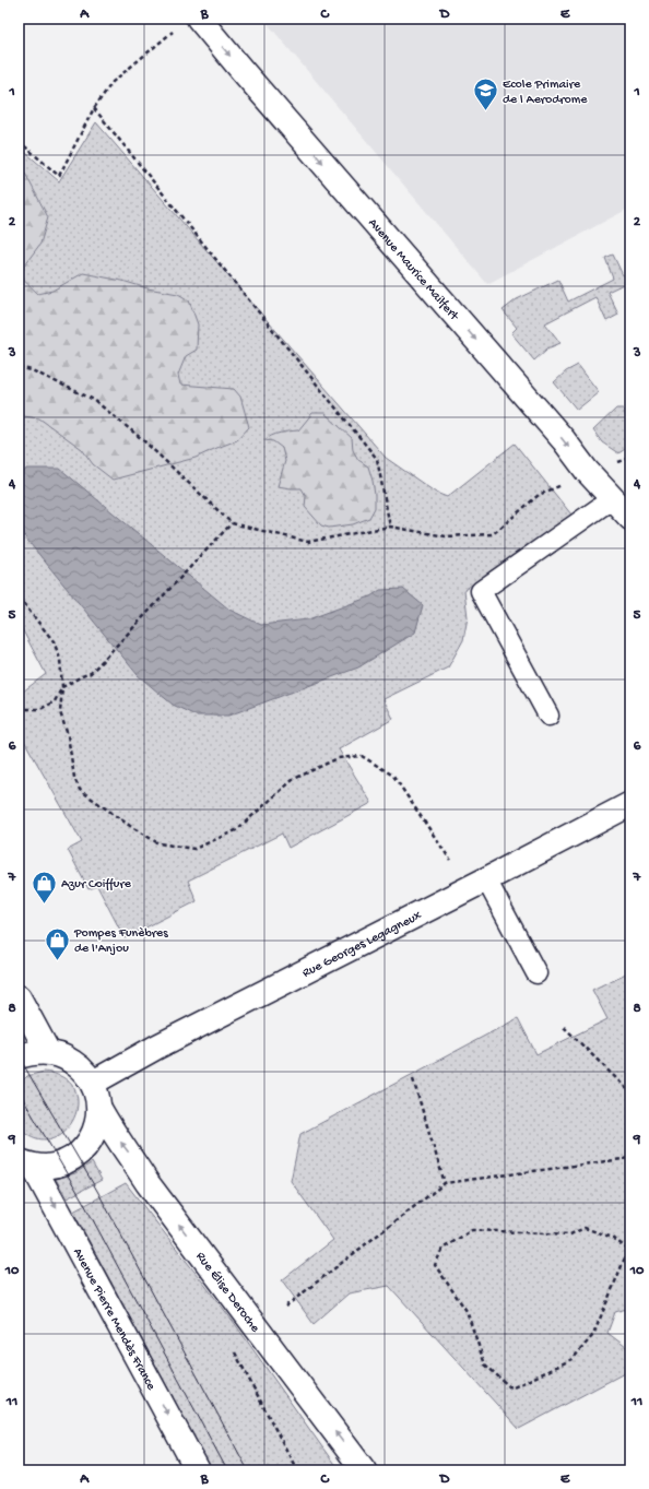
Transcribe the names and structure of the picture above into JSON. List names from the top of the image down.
{
  "streets": {
    "street": [
      "Avenue Maurice Mailfert",
      "Rue Georges Legagneux",
      "Rue Élise Deroche",
      "Avenue Pierre Mendès France"
    ]
  },
  "one_way": ["Avenue Maurice Mailfert", "Rue Élise Deroche", "Avenue Pierre Mendès France"],
  "places": {
    "school or university": ["Ecole Primaire de l Aerodrome"],
    "shop": ["Azur Coiffure", "Pompes Funèbres de l'Anjou"]
  },
  "grid": {
    "columns": [
      "A",
      "B",
      "C",
      "D",
      "E"
    ],
    "rows": [
      "1",
      "2",
      "3",
      "4",
      "5",
      "6",
      "7",
      "8",
      "9",
      "10",
      "11"
    ]
  }
}
